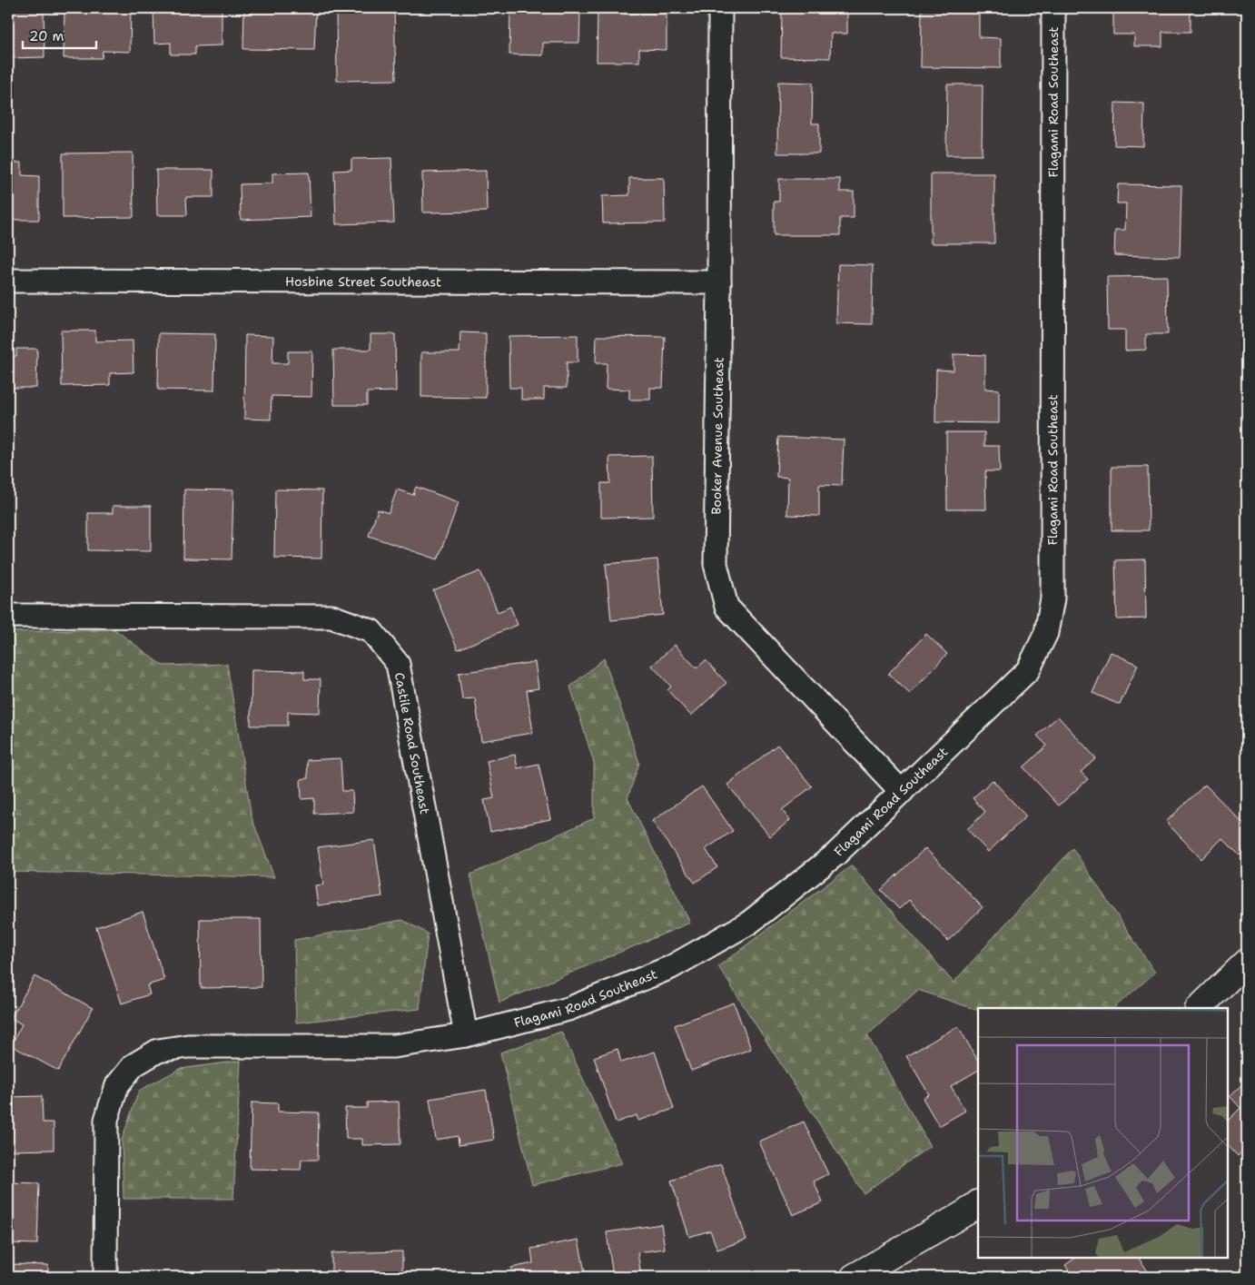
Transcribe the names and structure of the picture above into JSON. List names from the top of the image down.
{
  "streets": {
    "street": [
      "Flagami Road Southeast",
      "Hosbine Street Southeast",
      "Booker Avenue Southeast",
      "Castile Road Southeast"
    ]
  },
  "crossings": [
    ["Flagami Road Southeast", "Booker Avenue Southeast"],
    ["Flagami Road Southeast", "Castile Road Southeast"],
    ["Hosbine Street Southeast", "Booker Avenue Southeast"]
  ],
  "scale_bar": "20 m"
}
